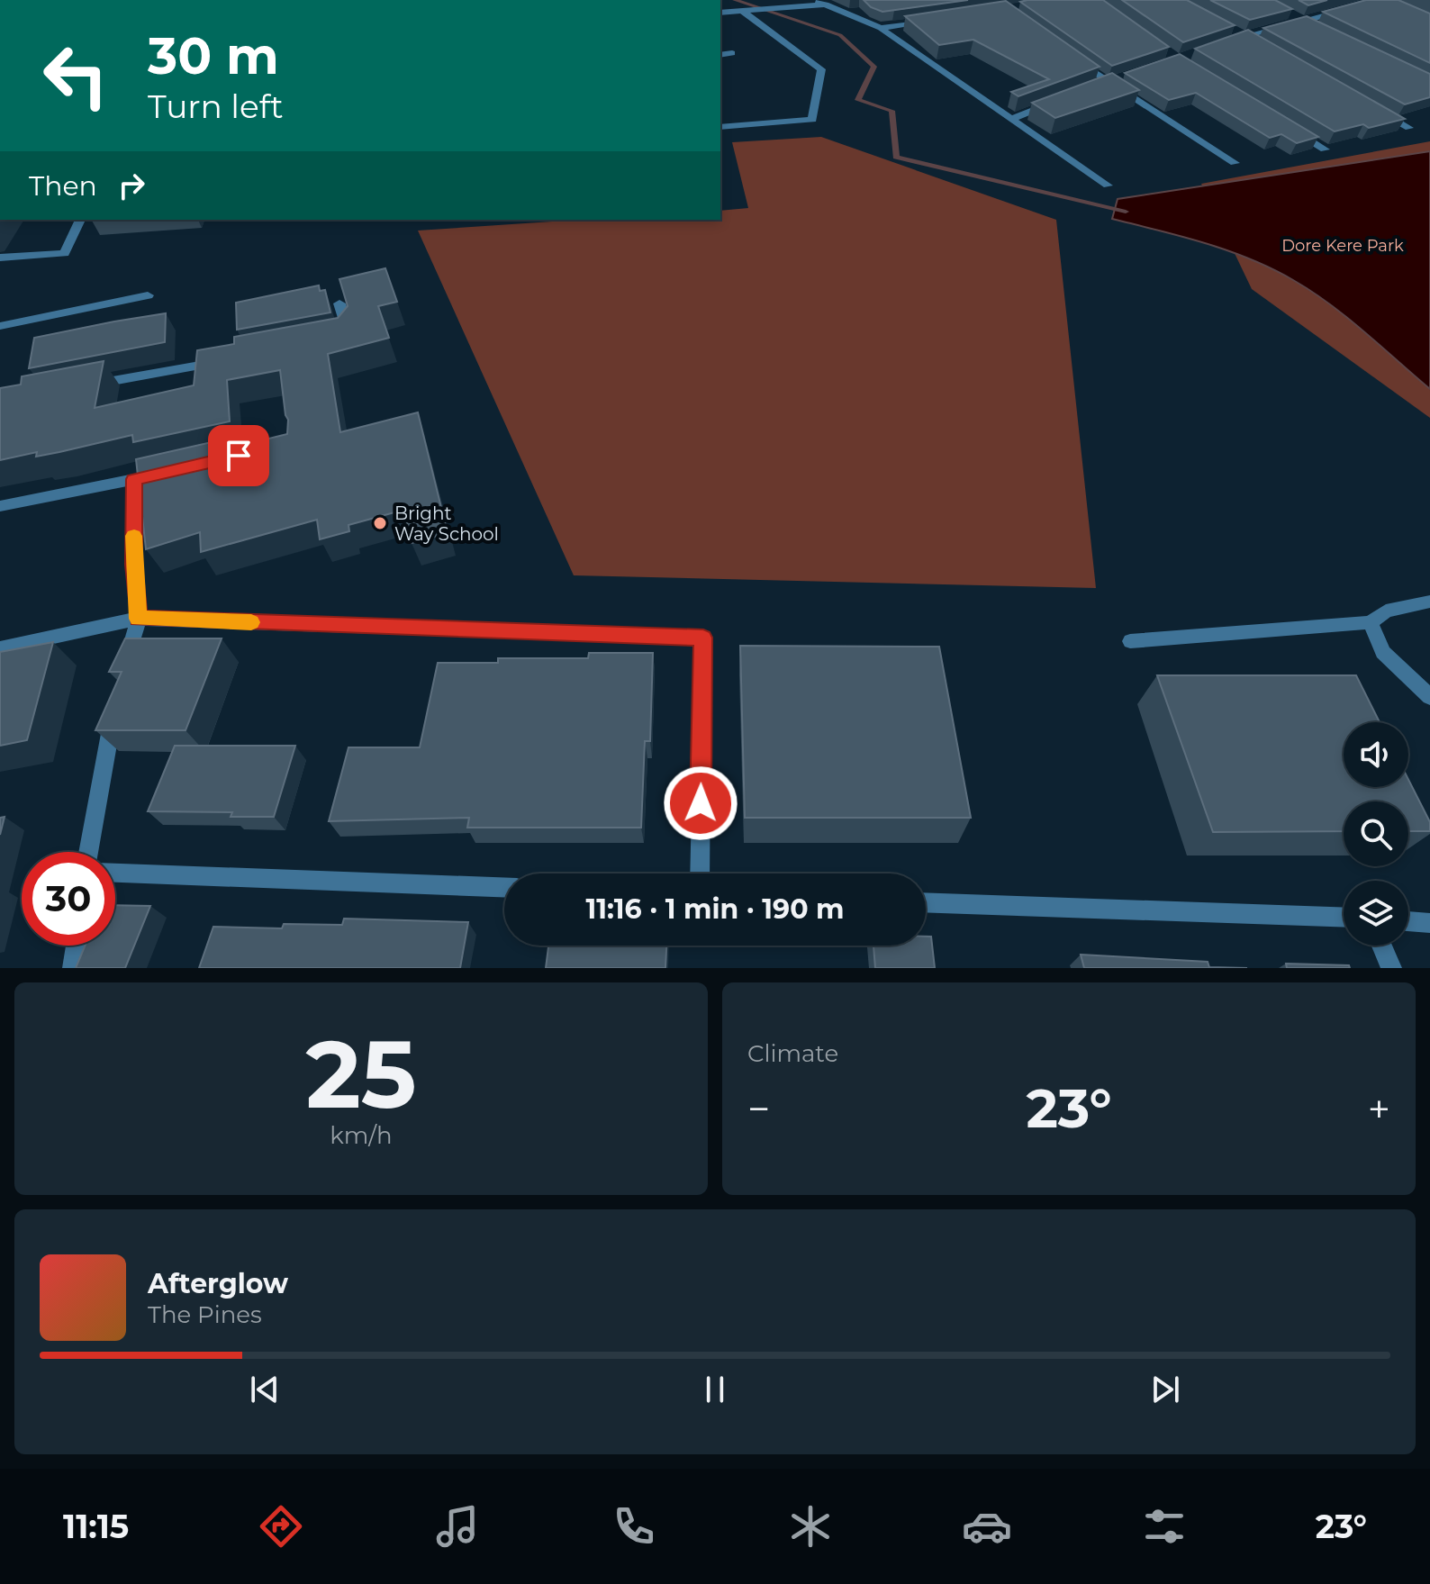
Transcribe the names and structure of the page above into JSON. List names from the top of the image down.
{
  "parks": ["Dore Kere Park"],
  "places": ["Bright Way School"],
  "page": {
    "turn": ["30 m", "Turn left"],
    "then": "Then",
    "limit": "30",
    "trip": "11:16 · 1 min · 190 m",
    "tile": [
      ["25", "km/h"],
      "Climate"
    ],
    "heat": ["−", "23°", "+"],
    "song": ["Afterglow", "The Pines"],
    "tabs": ["11:15", "23°"]
  }
}
